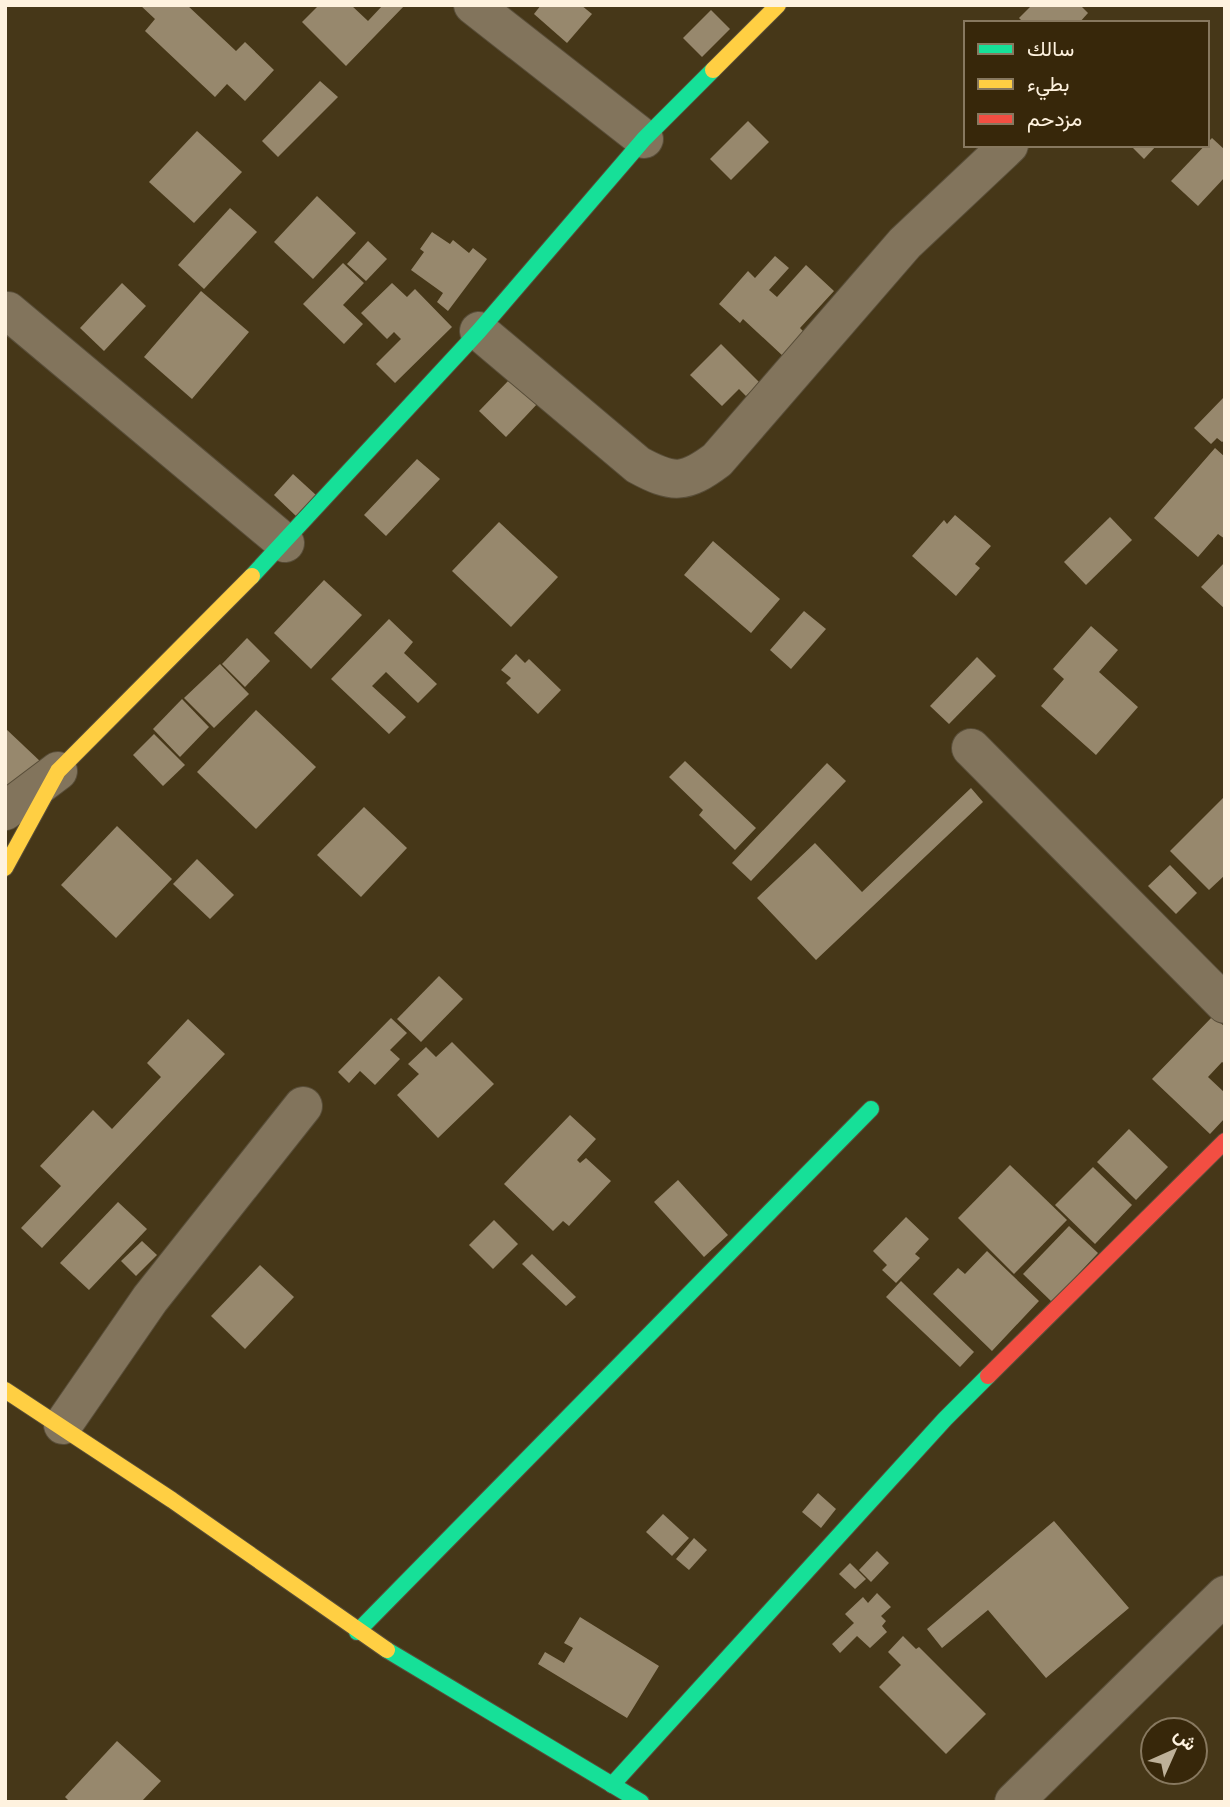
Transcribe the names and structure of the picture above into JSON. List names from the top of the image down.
{
  "legend": ["سالك", "بطيء", "مزدحم"],
  "north": "top right"
}
